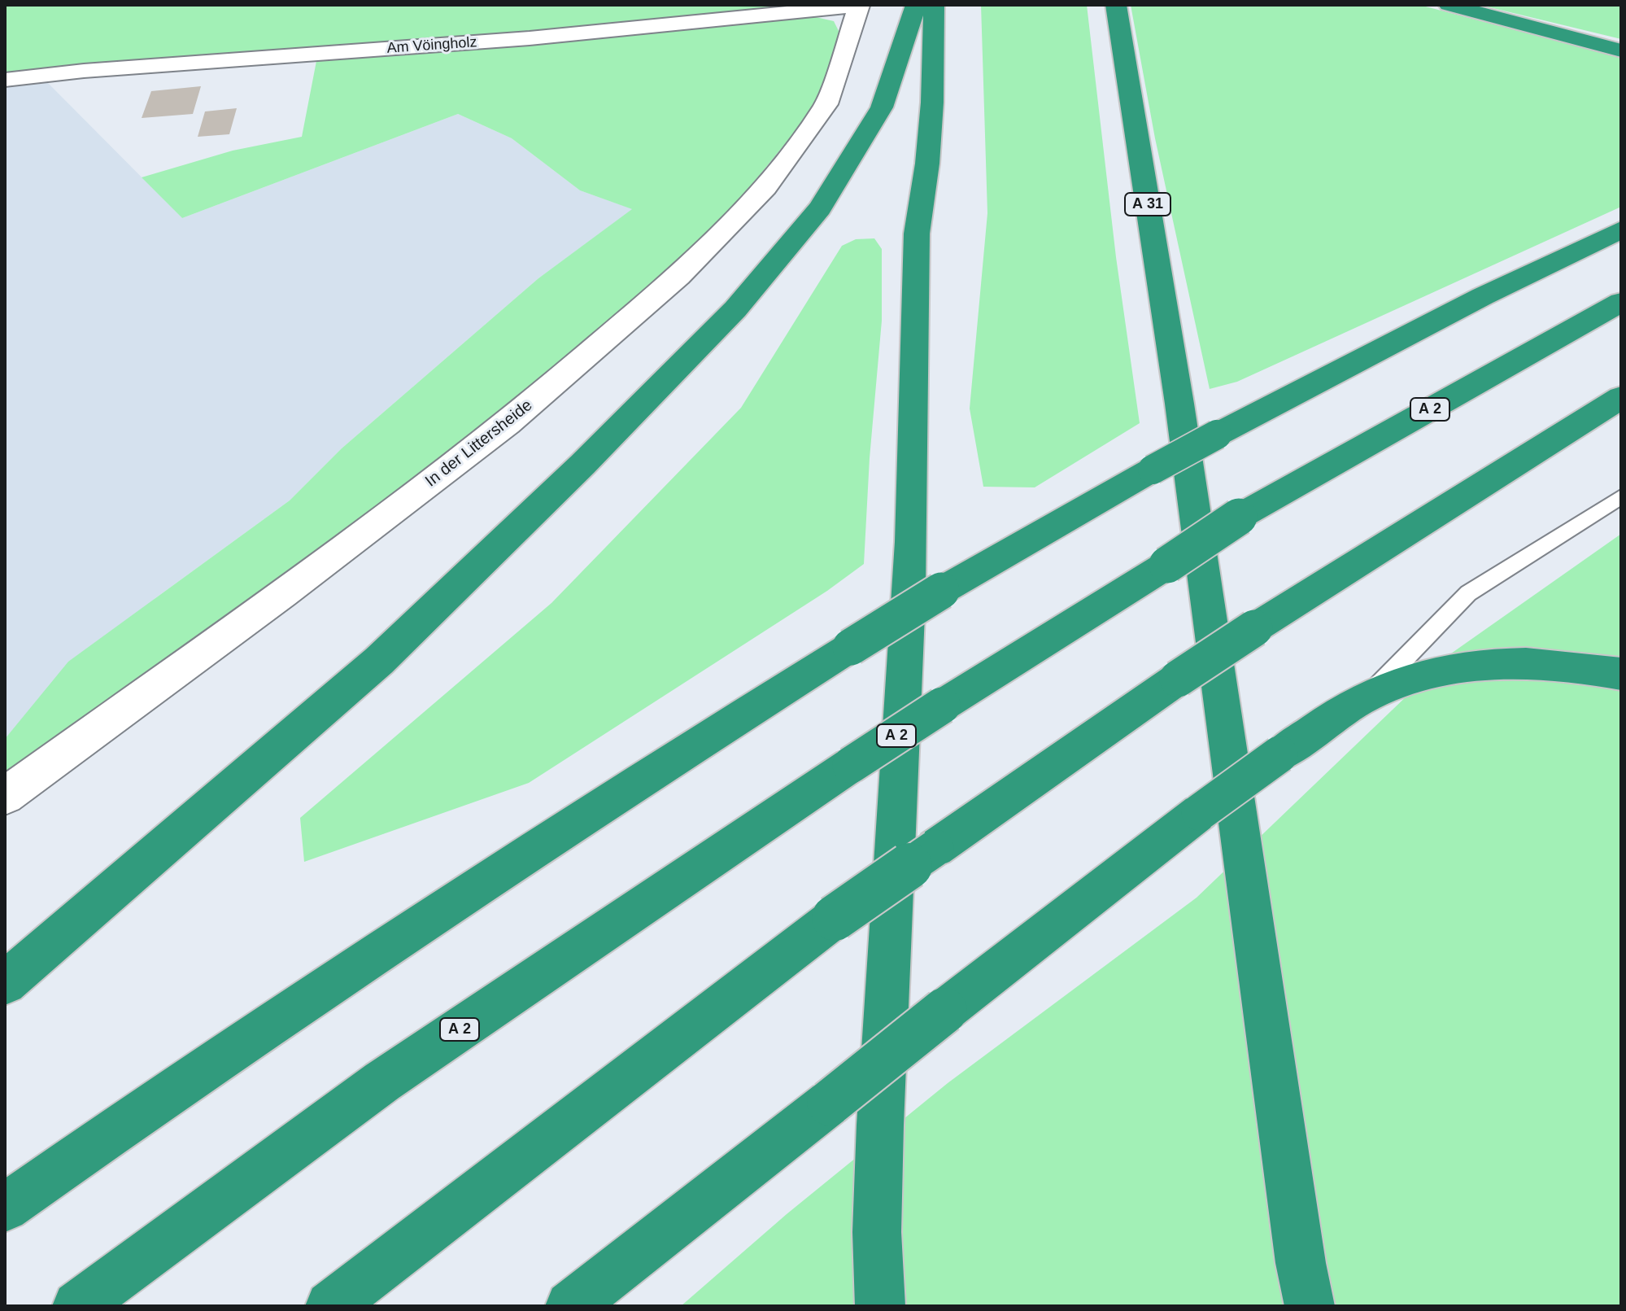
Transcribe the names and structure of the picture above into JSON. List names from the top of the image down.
{
  "streets": {
    "highway": ["A 31", "A 2"],
    "street": ["Am Vöingholz", "In der Littersheide"]
  },
  "crossings": [
    ["Am Vöingholz", "In der Littersheide"]
  ]
}
